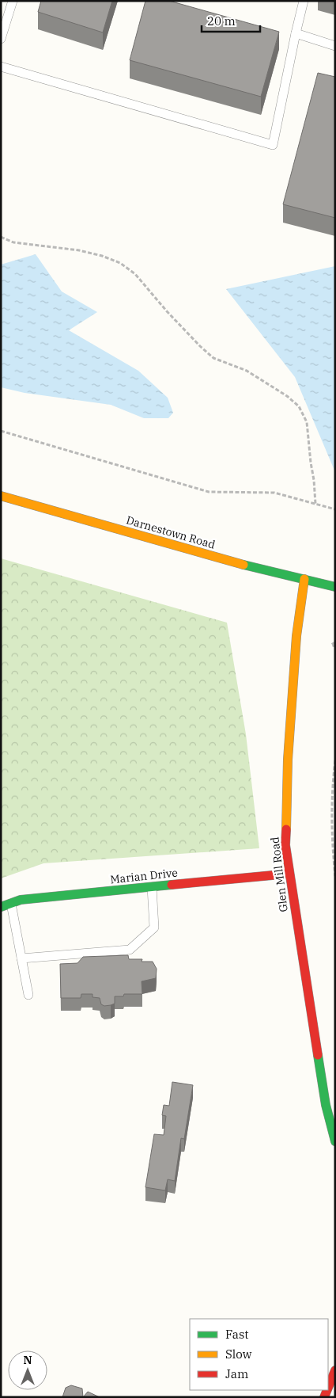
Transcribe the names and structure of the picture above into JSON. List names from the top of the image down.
{
  "streets": {
    "main road": ["Darnestown Road", "Glen Mill Road", "Marian Drive"]
  },
  "crossings": [
    ["Darnestown Road", "Glen Mill Road"],
    ["Glen Mill Road", "Marian Drive"]
  ],
  "legend": ["Fast", "Slow", "Jam"],
  "scale_bar": "20 m",
  "north": "top"
}
